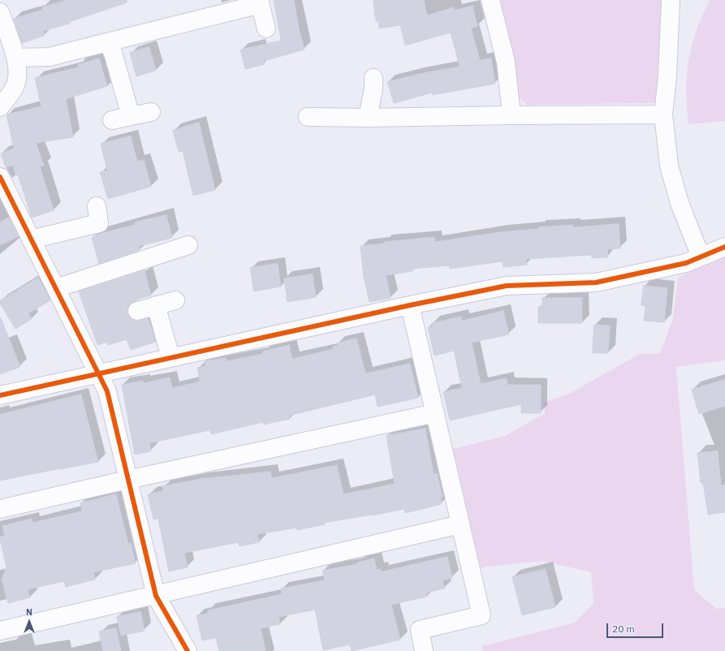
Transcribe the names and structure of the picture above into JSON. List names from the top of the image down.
{
  "scale_bar": "20 m",
  "north": "top"
}
